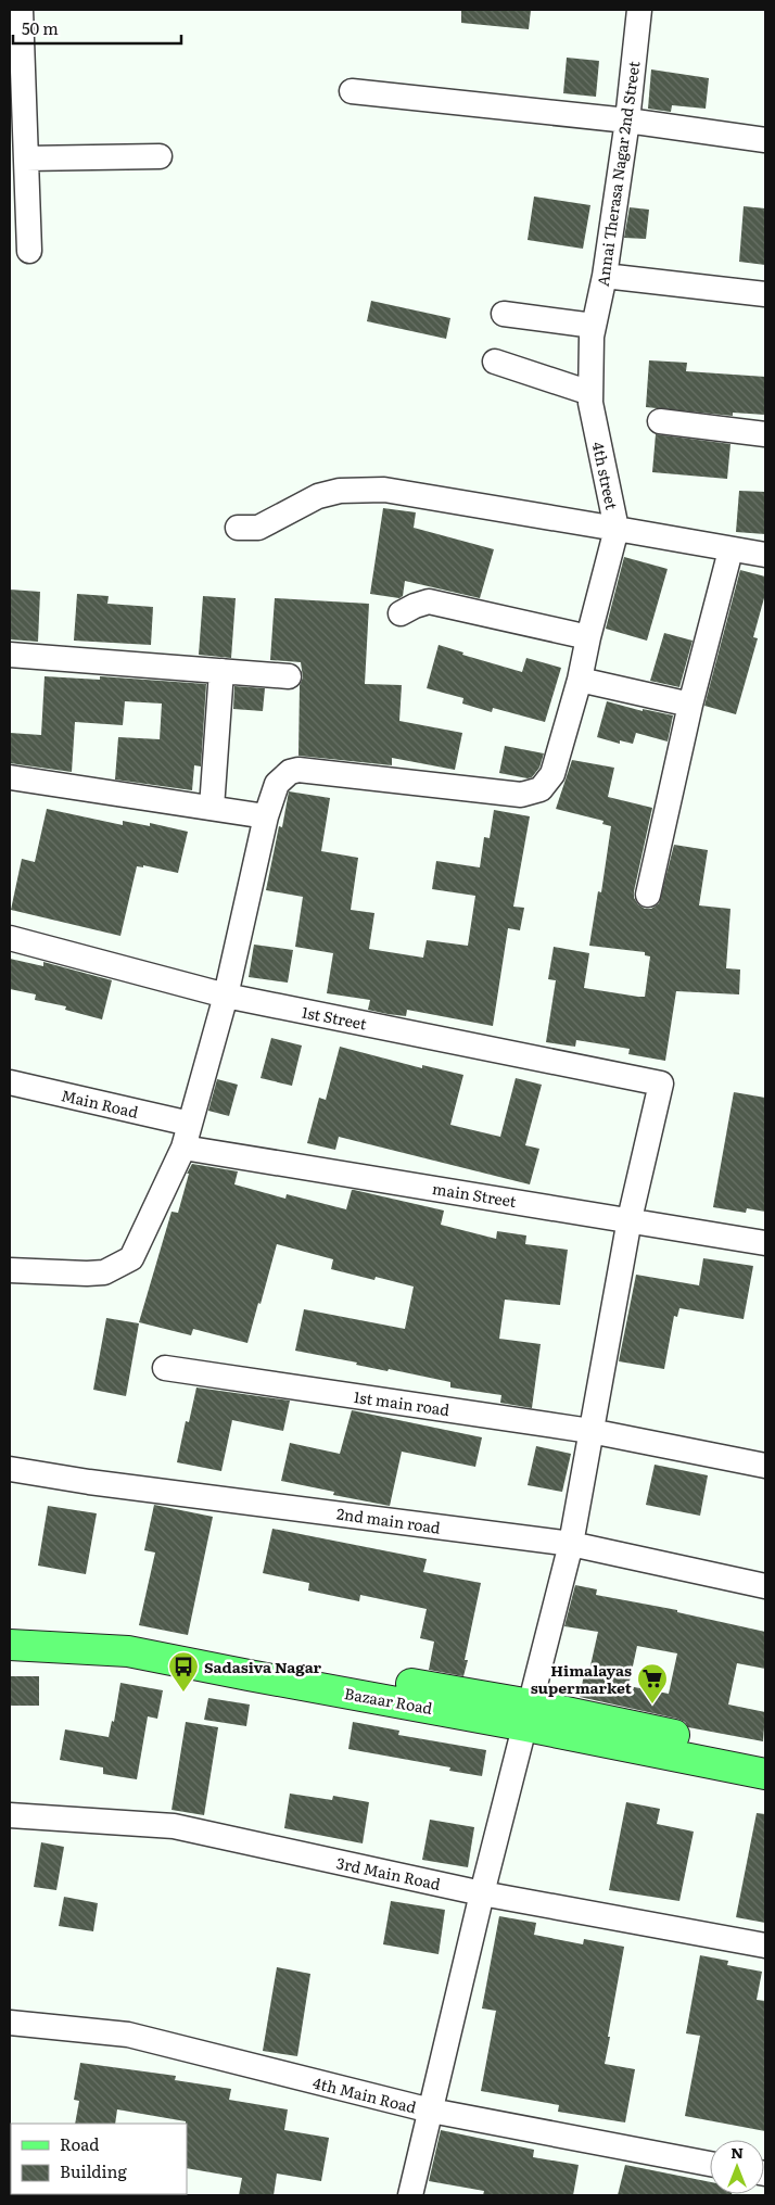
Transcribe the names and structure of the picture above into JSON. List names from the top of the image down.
{
  "streets": {
    "main road": ["Bazaar Road"],
    "street": [
      "Annai Therasa Nagar 2nd Street",
      "4th street",
      "1st Street",
      "Main Road",
      "main Street",
      "1st main road",
      "2nd main road",
      "3rd Main Road",
      "4th Main Road"
    ]
  },
  "crossings": [
    ["Annai Therasa Nagar 2nd Street", "4th street"],
    ["1st Street", "main Street"]
  ],
  "places": {
    "bus stop": ["Sadasiva Nagar"],
    "supermarket": ["Himalayas supermarket"]
  },
  "legend": ["Road", "Building"],
  "scale_bar": "50 m",
  "north": "top"
}
